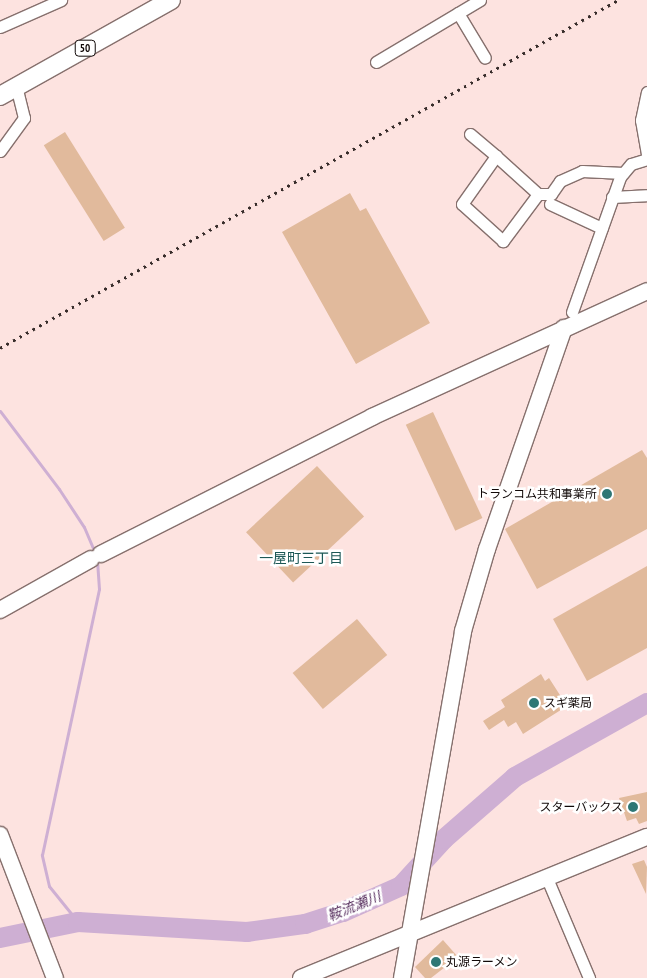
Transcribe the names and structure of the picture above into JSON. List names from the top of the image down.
{
  "streets": {
    "main road": ["50"]
  },
  "districts": ["一屋町三丁目"],
  "water": ["鞍流瀬川"],
  "places": [
    "トランコム共和事業所",
    "スギ薬局",
    "スターバックス",
    "丸源ラーメン"
  ]
}
